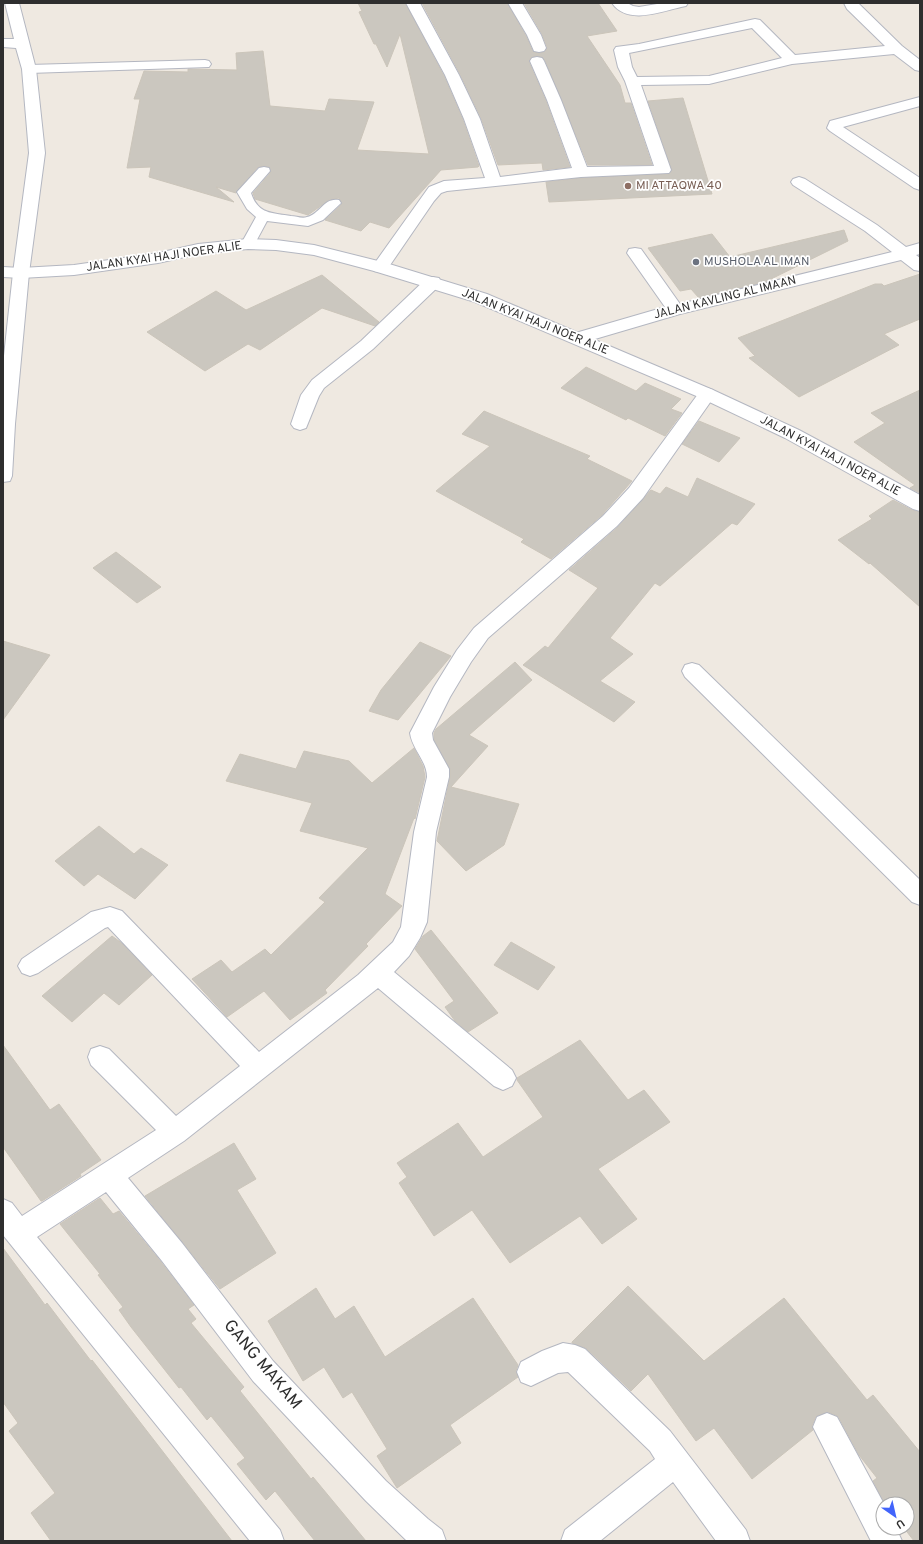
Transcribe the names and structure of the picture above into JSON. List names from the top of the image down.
{
  "streets": {
    "street": ["JALAN KYAI HAJI NOER ALIE", "JALAN KAVLING AL IMAAN", "GANG MAKAM"]
  },
  "crossings": [
    ["JALAN KYAI HAJI NOER ALIE", "JALAN KAVLING AL IMAAN"]
  ],
  "places": ["MI ATTAQWA 40", "MUSHOLA AL IMAN"],
  "north": "bottom right"
}
